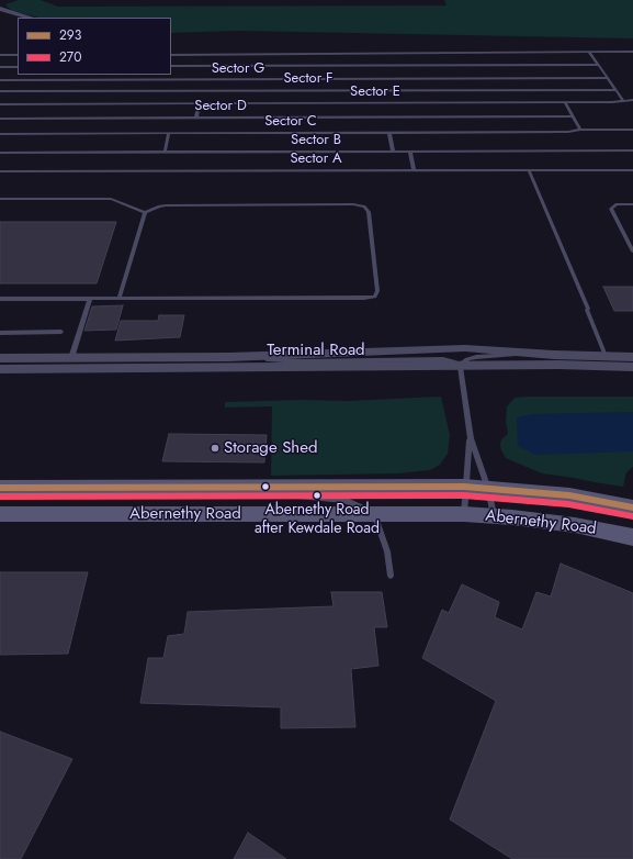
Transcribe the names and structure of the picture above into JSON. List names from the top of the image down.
{
  "streets": {
    "main road": ["Abernethy Road"],
    "street": ["Terminal Road"],
    "lane": [
      "Sector G",
      "Sector F",
      "Sector E",
      "Sector D",
      "Sector C",
      "Sector B",
      "Sector A"
    ]
  },
  "places": ["Storage Shed", "Abernethy Road after Kewdale Road"],
  "lines": ["transit line 293", "transit line 270"],
  "legend": ["293", "270"]
}
